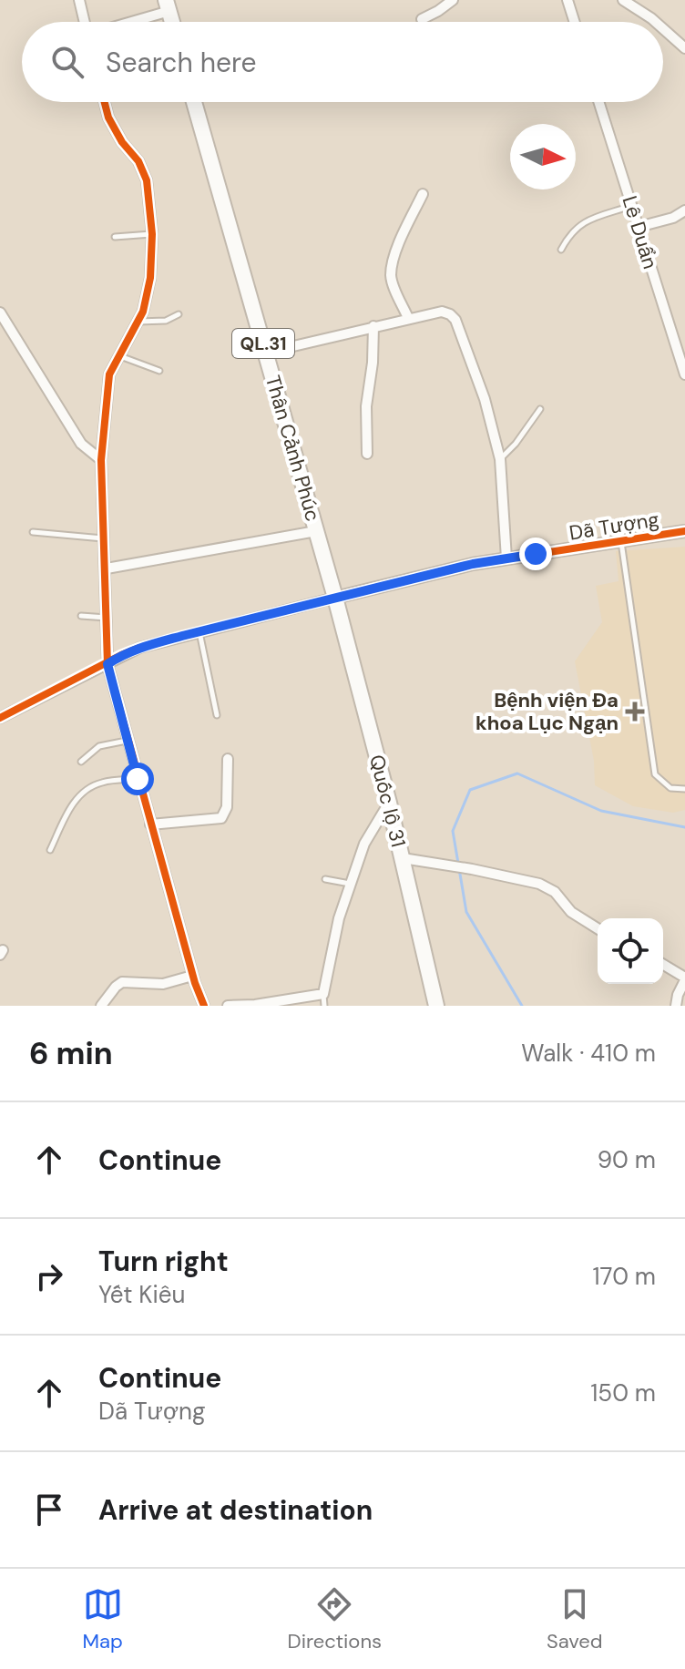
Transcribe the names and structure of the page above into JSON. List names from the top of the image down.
{
  "streets": {
    "highway": ["QL.31", "Thân Cảnh Phúc", "Quốc lộ 31"],
    "street": ["Lê Duẩn", "Dã Tượng"]
  },
  "crossings": [
    ["Thân Cảnh Phúc", "Dã Tượng"],
    ["Thân Cảnh Phúc", "Quốc lộ 31"],
    ["Dã Tượng", "Quốc lộ 31"]
  ],
  "places": {
    "health": ["Bệnh viện Đa khoa Lục Ngạn"]
  },
  "north": "right",
  "page": {
    "search": "Search here",
    "heading": ["6 min", "Walk · 410 m"],
    "list": [
      ["Continue", "90 m"],
      ["Turn right", "Yết Kiêu", "170 m"],
      ["Continue", "Dã Tượng", "150 m"],
      "Arrive at destination"
    ],
    "nav": ["Map", "Directions", "Saved"]
  }
}
